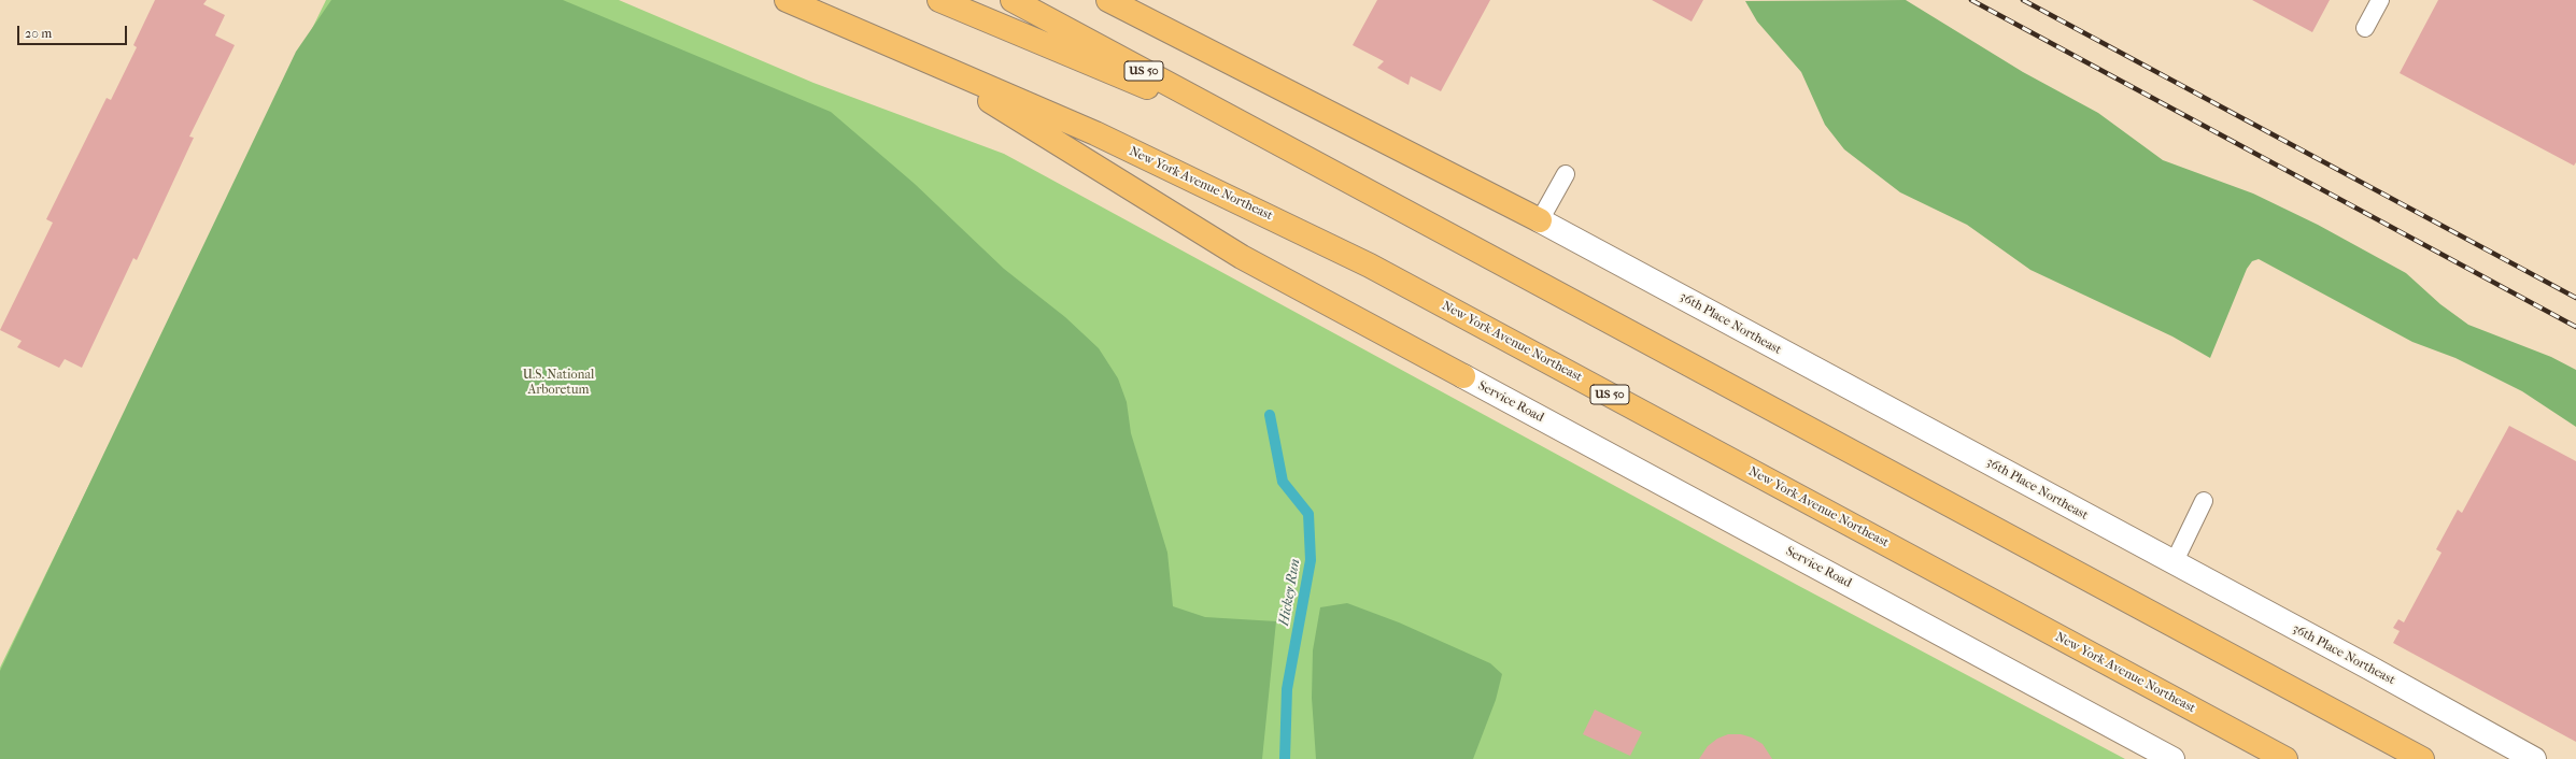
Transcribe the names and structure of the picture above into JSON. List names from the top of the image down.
{
  "streets": {
    "highway": ["US 50", "New York Avenue Northeast"],
    "street": ["36th Place Northeast", "Service Road"]
  },
  "water": ["Hickey Run"],
  "parks": ["U.S. National Arboretum"],
  "scale_bar": "20 m"
}
